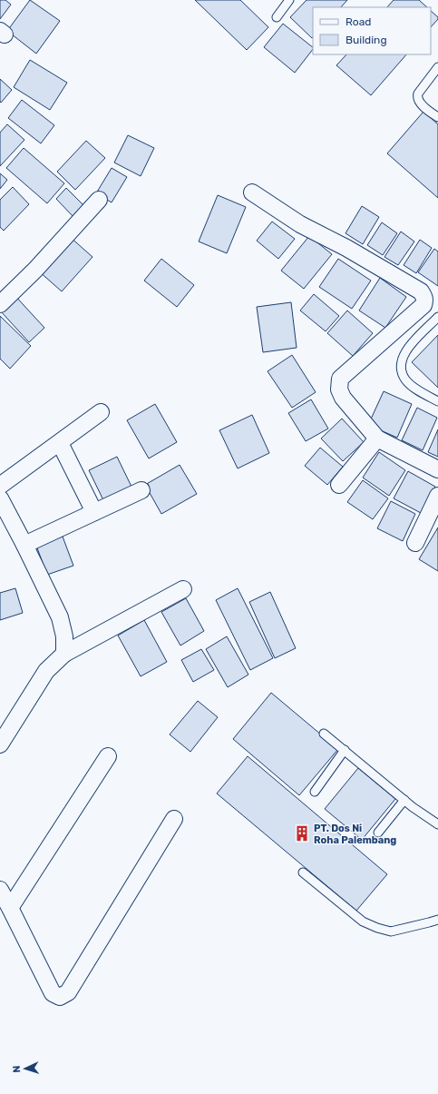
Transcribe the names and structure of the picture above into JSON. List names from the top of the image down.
{
  "places": {
    "building": ["PT. Dos Ni Roha Palembang"]
  },
  "legend": ["Road", "Building"],
  "north": "left"
}
